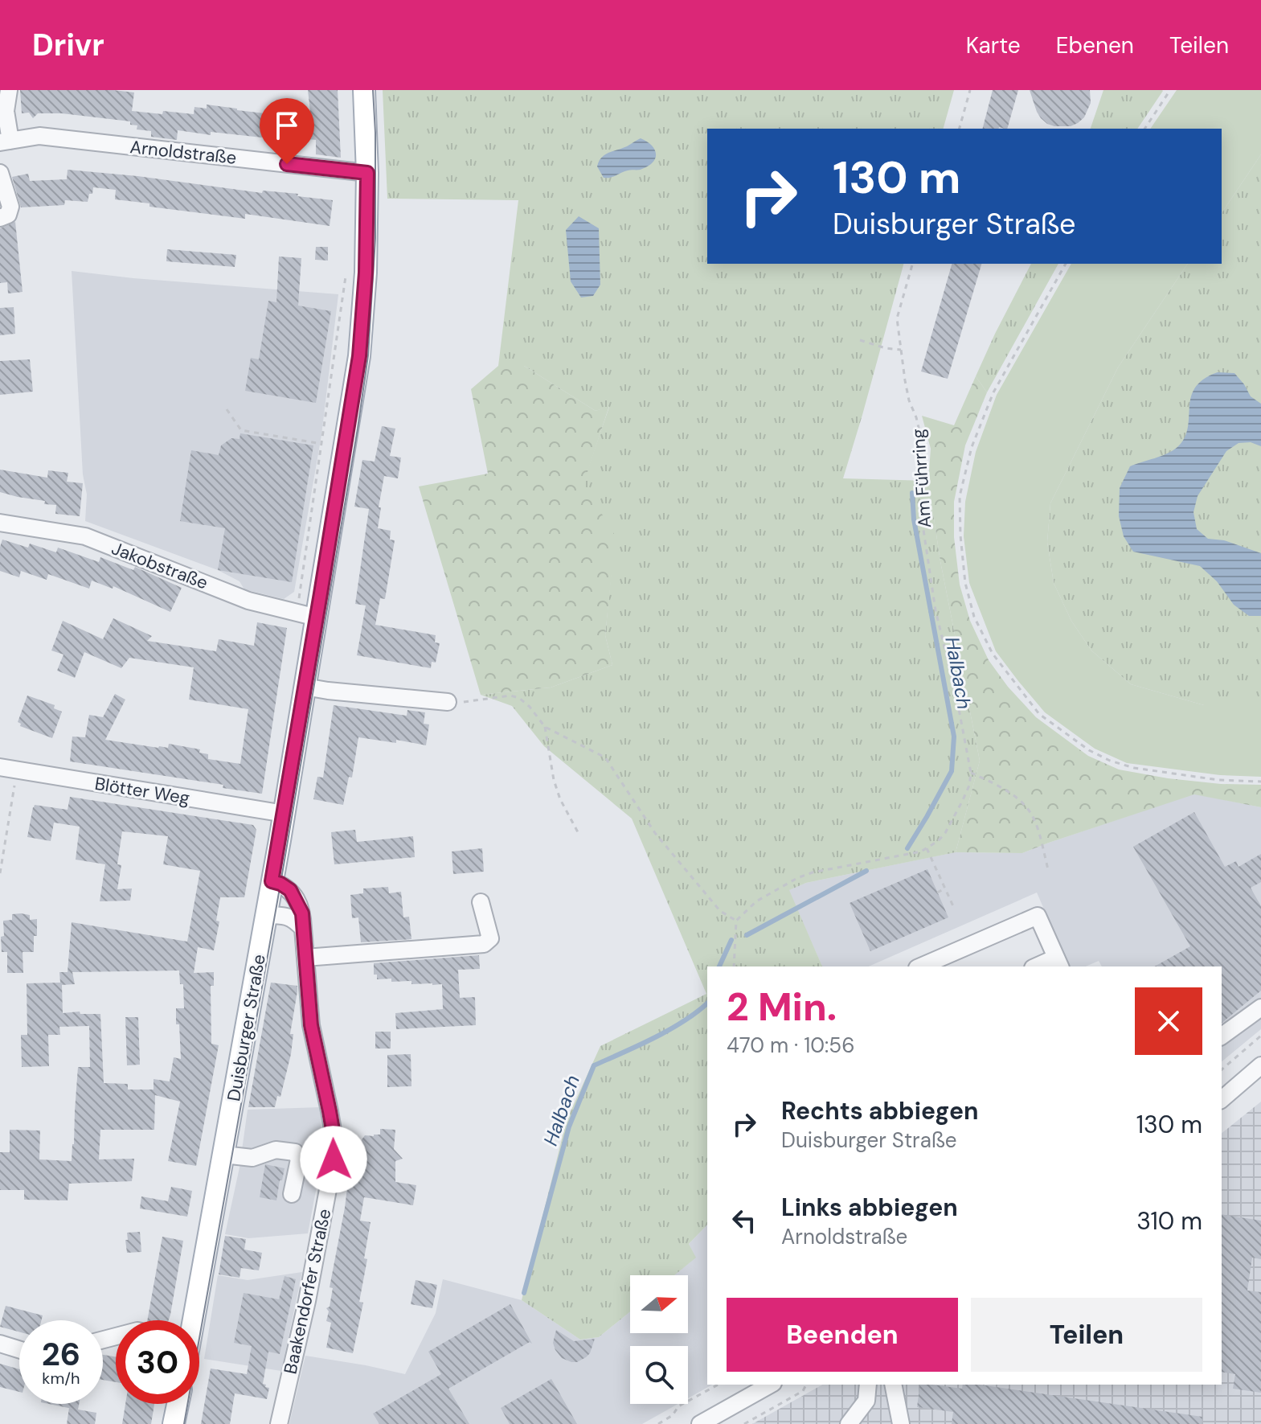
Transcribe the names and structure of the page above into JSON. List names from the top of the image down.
{
  "streets": {
    "main road": ["Duisburger Straße"],
    "street": [
      "Arnoldstraße",
      "Jakobstraße",
      "Blötter Weg",
      "Baakendorfer Straße"
    ],
    "path": ["Am Führring"]
  },
  "crossings": [
    ["Arnoldstraße", "Duisburger Straße"],
    ["Jakobstraße", "Duisburger Straße"],
    ["Blötter Weg", "Duisburger Straße"],
    ["Duisburger Straße", "Baakendorfer Straße"]
  ],
  "water": ["Halbach"],
  "north": "right",
  "page": {
    "header": "Drivr",
    "nav": ["Karte", "Ebenen", "Teilen"],
    "turn": ["130 m", "Duisburger Straße"],
    "heading": ["2 Min.", "470 m · 10:56"],
    "list": [
      {
        "name": "Rechts abbiegen",
        "note": "Duisburger Straße",
        "value": "130 m"
      },
      {
        "name": "Links abbiegen",
        "note": "Arnoldstraße",
        "value": "310 m"
      }
    ],
    "buttons": ["Beenden", "Teilen"],
    "speed": "26 km/h",
    "limit": "30"
  }
}
